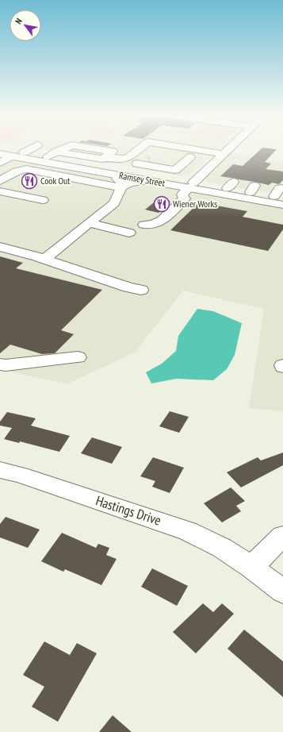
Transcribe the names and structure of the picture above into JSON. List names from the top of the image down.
{
  "streets": {
    "main road": ["Ramsey Street", "Hastings Drive"]
  },
  "places": {
    "restaurant": ["Cook Out", "Wiener Works"]
  },
  "north": "top left"
}
